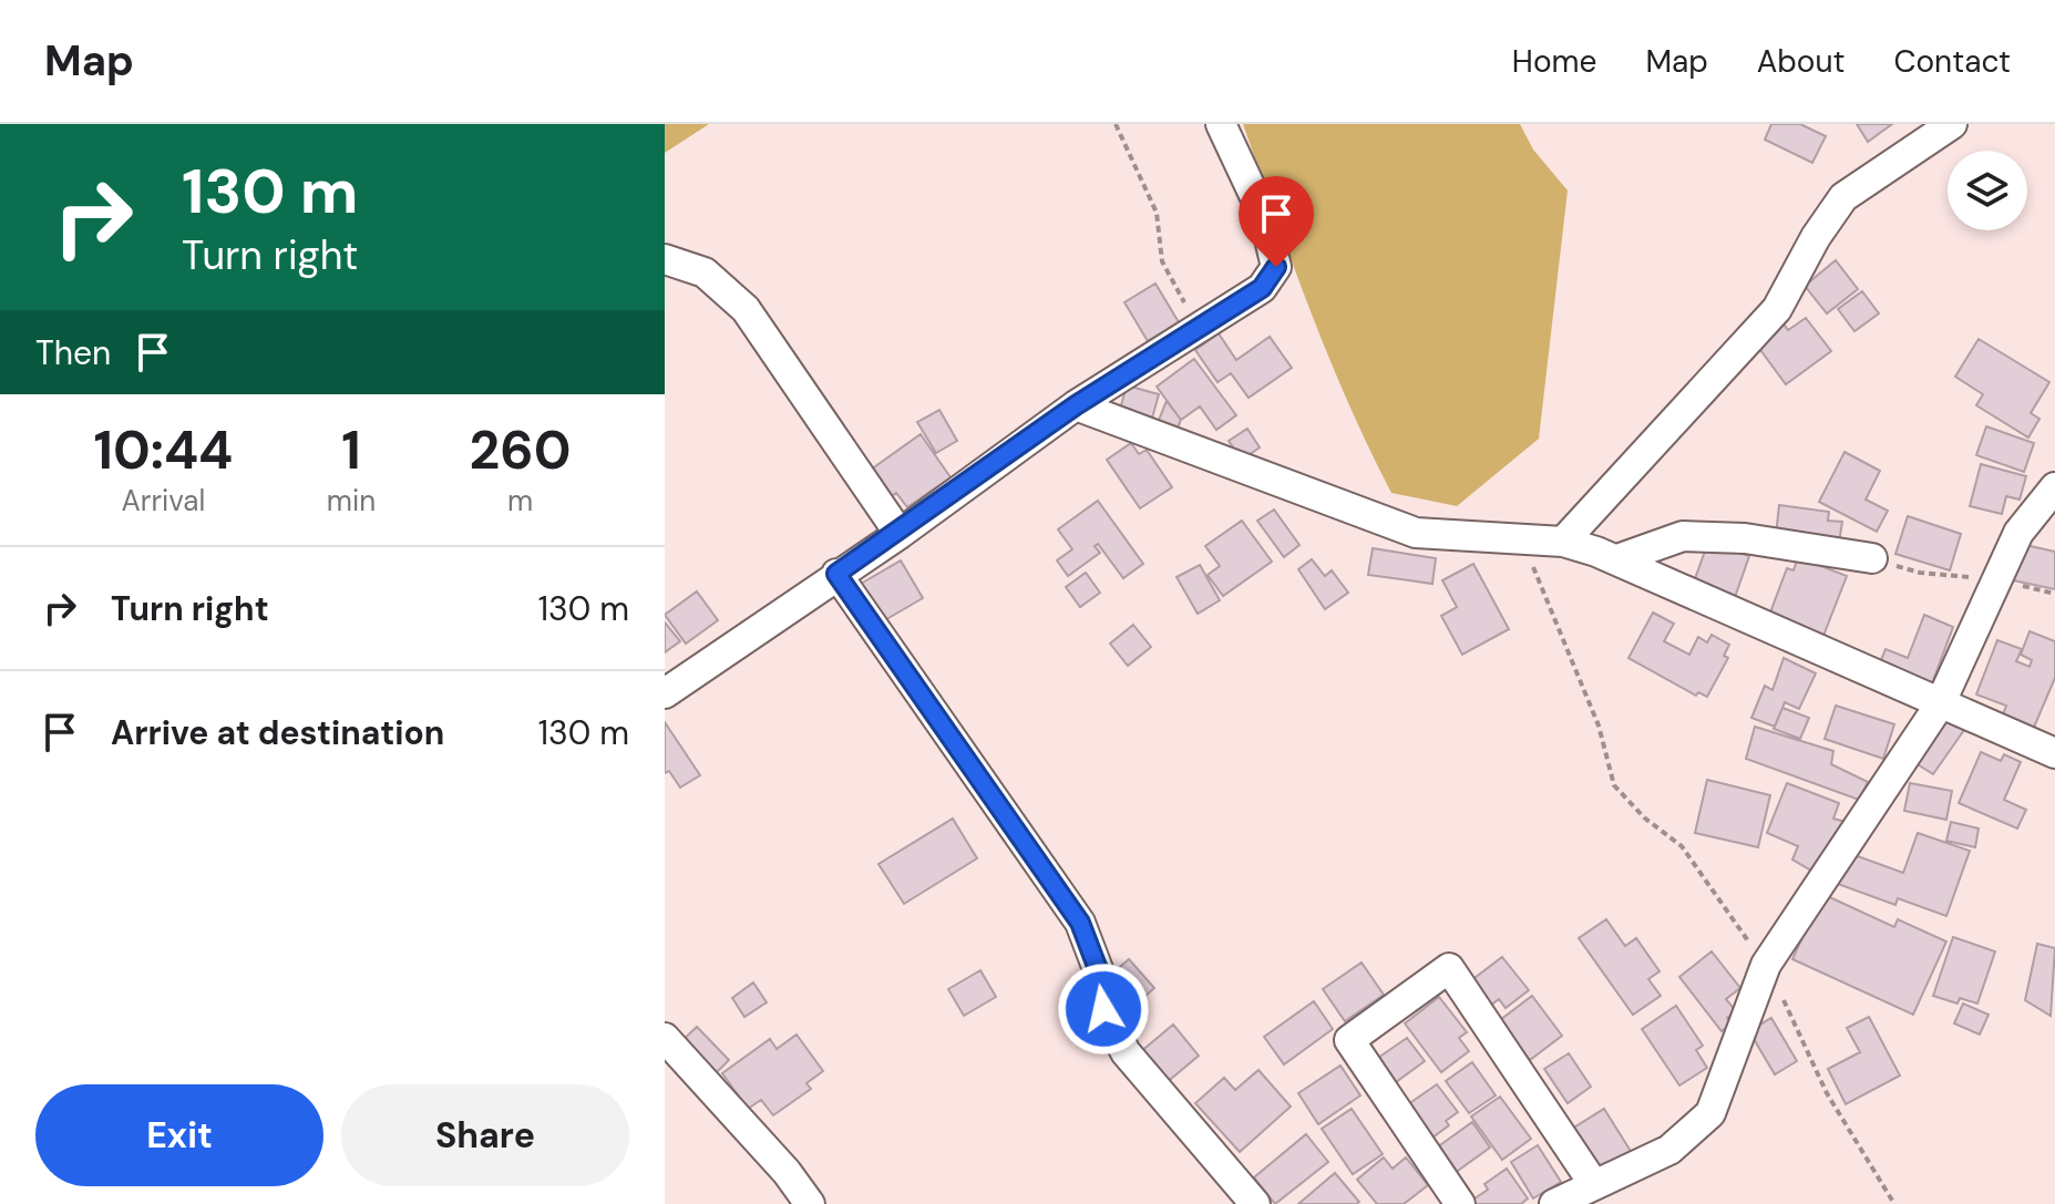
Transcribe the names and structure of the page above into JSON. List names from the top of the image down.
{
  "page": {
    "header": "Map",
    "nav": [
      "Home",
      "Map",
      "About",
      "Contact"
    ],
    "turn": ["130 m", "Turn right"],
    "then": "Then",
    "eta": [
      "10:44",
      "Arrival",
      "1",
      "min",
      "260",
      "m"
    ],
    "list": [
      {
        "name": "Turn right",
        "value": "130 m"
      },
      {
        "name": "Arrive at destination",
        "value": "130 m"
      }
    ],
    "buttons": ["Exit", "Share"]
  }
}
